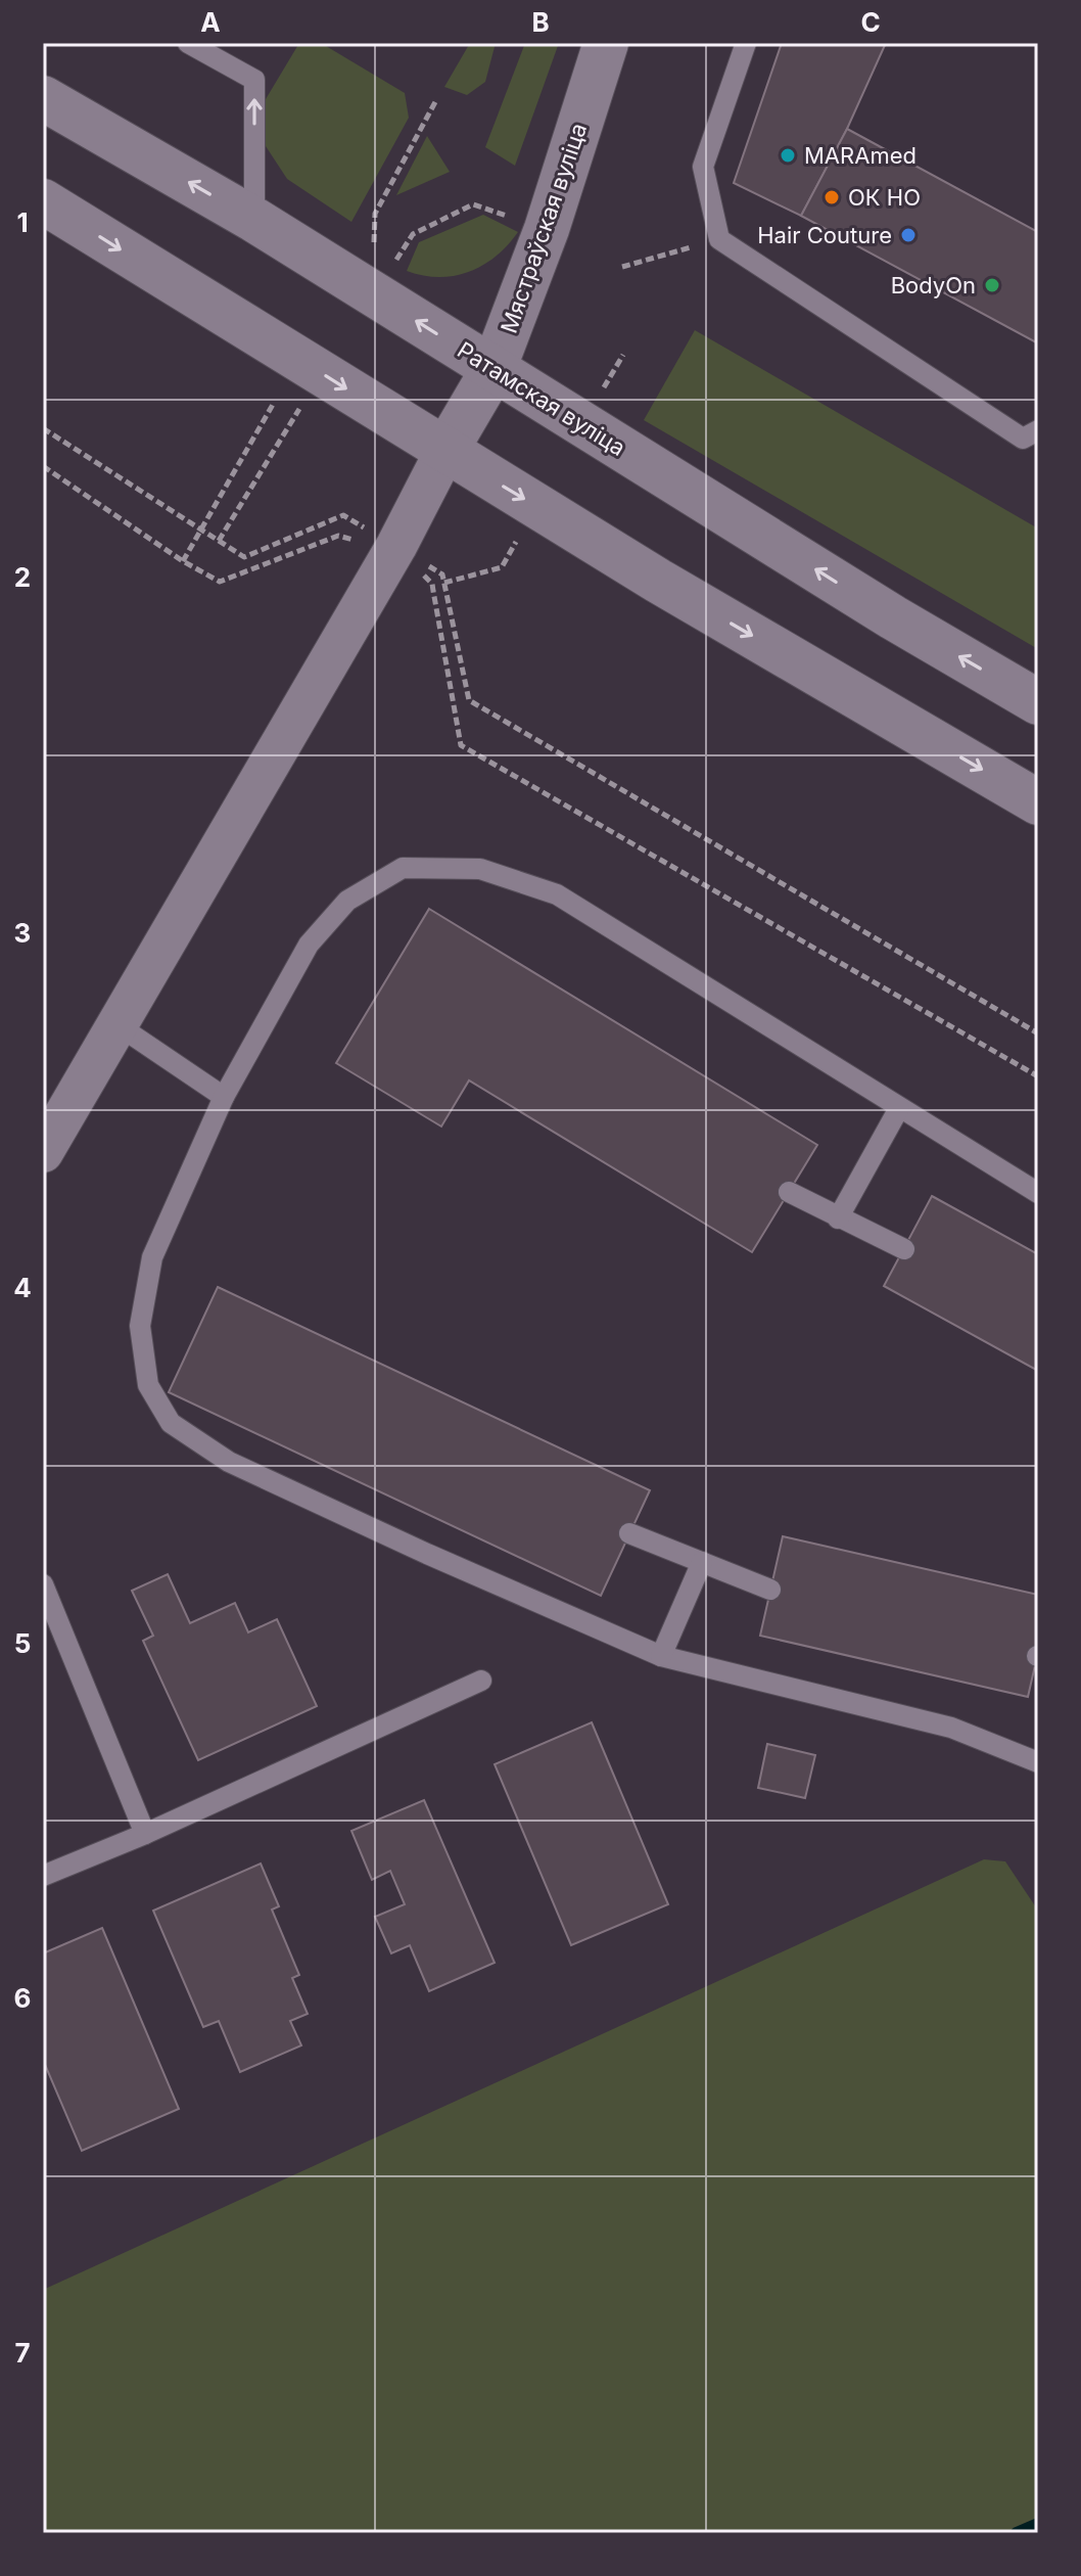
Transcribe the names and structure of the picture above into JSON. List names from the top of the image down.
{
  "streets": {
    "main road": ["Мястраўская вуліца", "Ратамская вуліца"]
  },
  "crossings": [
    ["Мястраўская вуліца", "Ратамская вуліца"]
  ],
  "places": [
    "MARAmed",
    "ОК НО",
    "Hair Couture",
    "BodyOn"
  ],
  "grid": {
    "columns": ["A", "B", "C"],
    "rows": [
      "1",
      "2",
      "3",
      "4",
      "5",
      "6",
      "7"
    ]
  }
}
